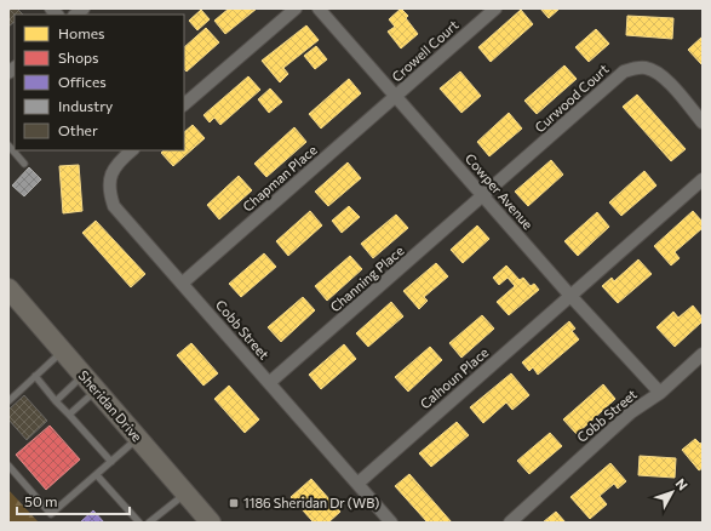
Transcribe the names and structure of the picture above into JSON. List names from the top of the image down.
{
  "streets": {
    "main road": ["Sheridan Drive"],
    "street": [
      "Crowell Court",
      "Curwood Court",
      "Chapman Place",
      "Cowper Avenue",
      "Channing Place",
      "Cobb Street",
      "Calhoun Place"
    ]
  },
  "crossings": [
    ["Crowell Court", "Chapman Place"],
    ["Crowell Court", "Cowper Avenue"],
    ["Curwood Court", "Cowper Avenue"],
    ["Curwood Court", "Channing Place"],
    ["Chapman Place", "Cowper Avenue"],
    ["Chapman Place", "Cobb Street"],
    ["Cowper Avenue", "Channing Place"],
    ["Cowper Avenue", "Cobb Street"],
    ["Cowper Avenue", "Calhoun Place"],
    ["Channing Place", "Cobb Street"],
    ["Cobb Street", "Calhoun Place"]
  ],
  "places": {
    "transit": ["1186 Sheridan Dr (WB)"]
  },
  "legend": [
    "Homes",
    "Shops",
    "Offices",
    "Industry",
    "Other"
  ],
  "scale_bar": "50 m",
  "north": "top right"
}
